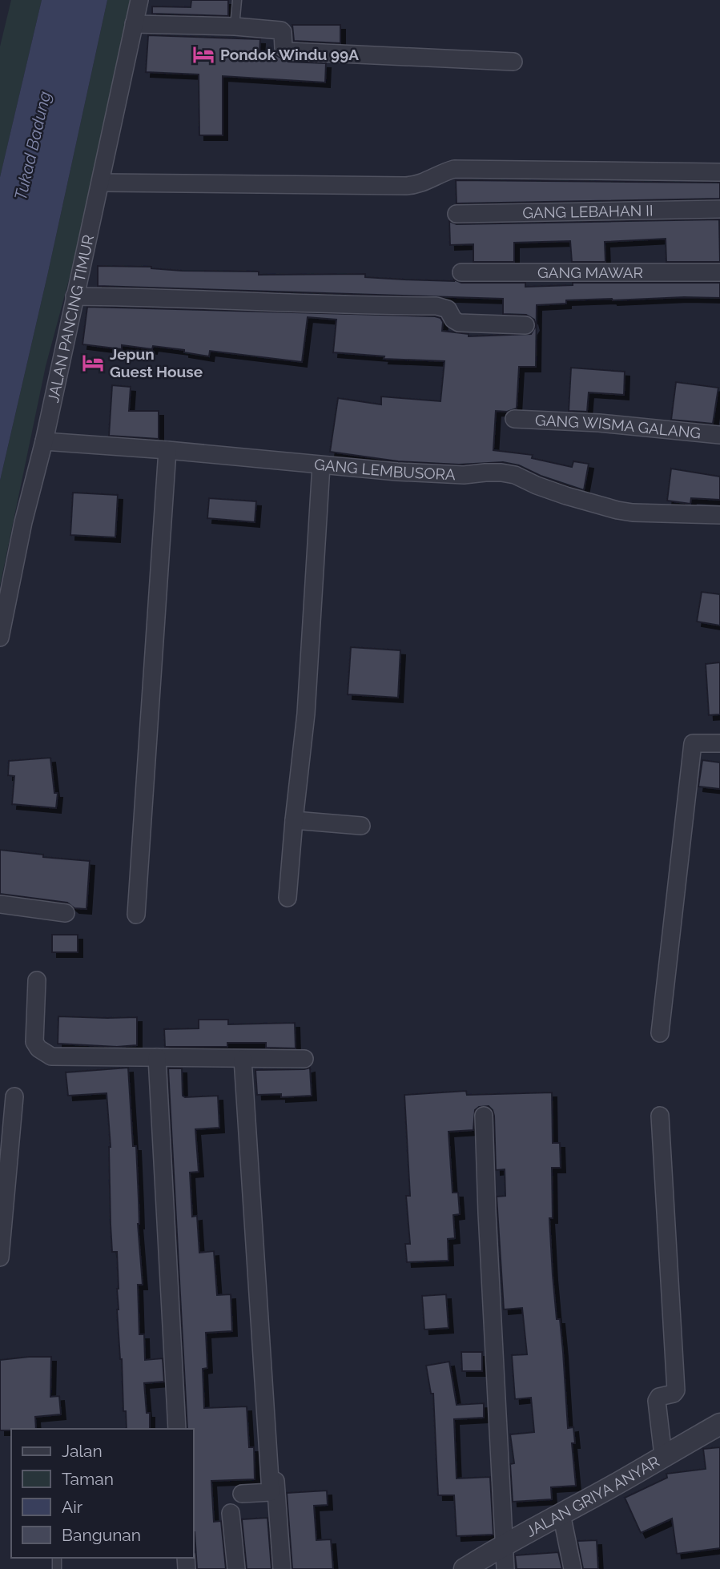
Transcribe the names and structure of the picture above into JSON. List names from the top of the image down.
{
  "streets": {
    "street": [
      "GANG LEBAHAN II",
      "GANG MAWAR",
      "JALAN PANCING TIMUR",
      "GANG WISMA GALANG",
      "GANG LEMBUSORA",
      "JALAN GRIYA ANYAR"
    ]
  },
  "crossings": [
    ["JALAN PANCING TIMUR", "GANG LEMBUSORA"]
  ],
  "water": ["Tukad Badung"],
  "places": {
    "hotel": ["Pondok Windu 99A", "Jepun Guest House"]
  },
  "legend": [
    "Jalan",
    "Taman",
    "Air",
    "Bangunan"
  ]
}
